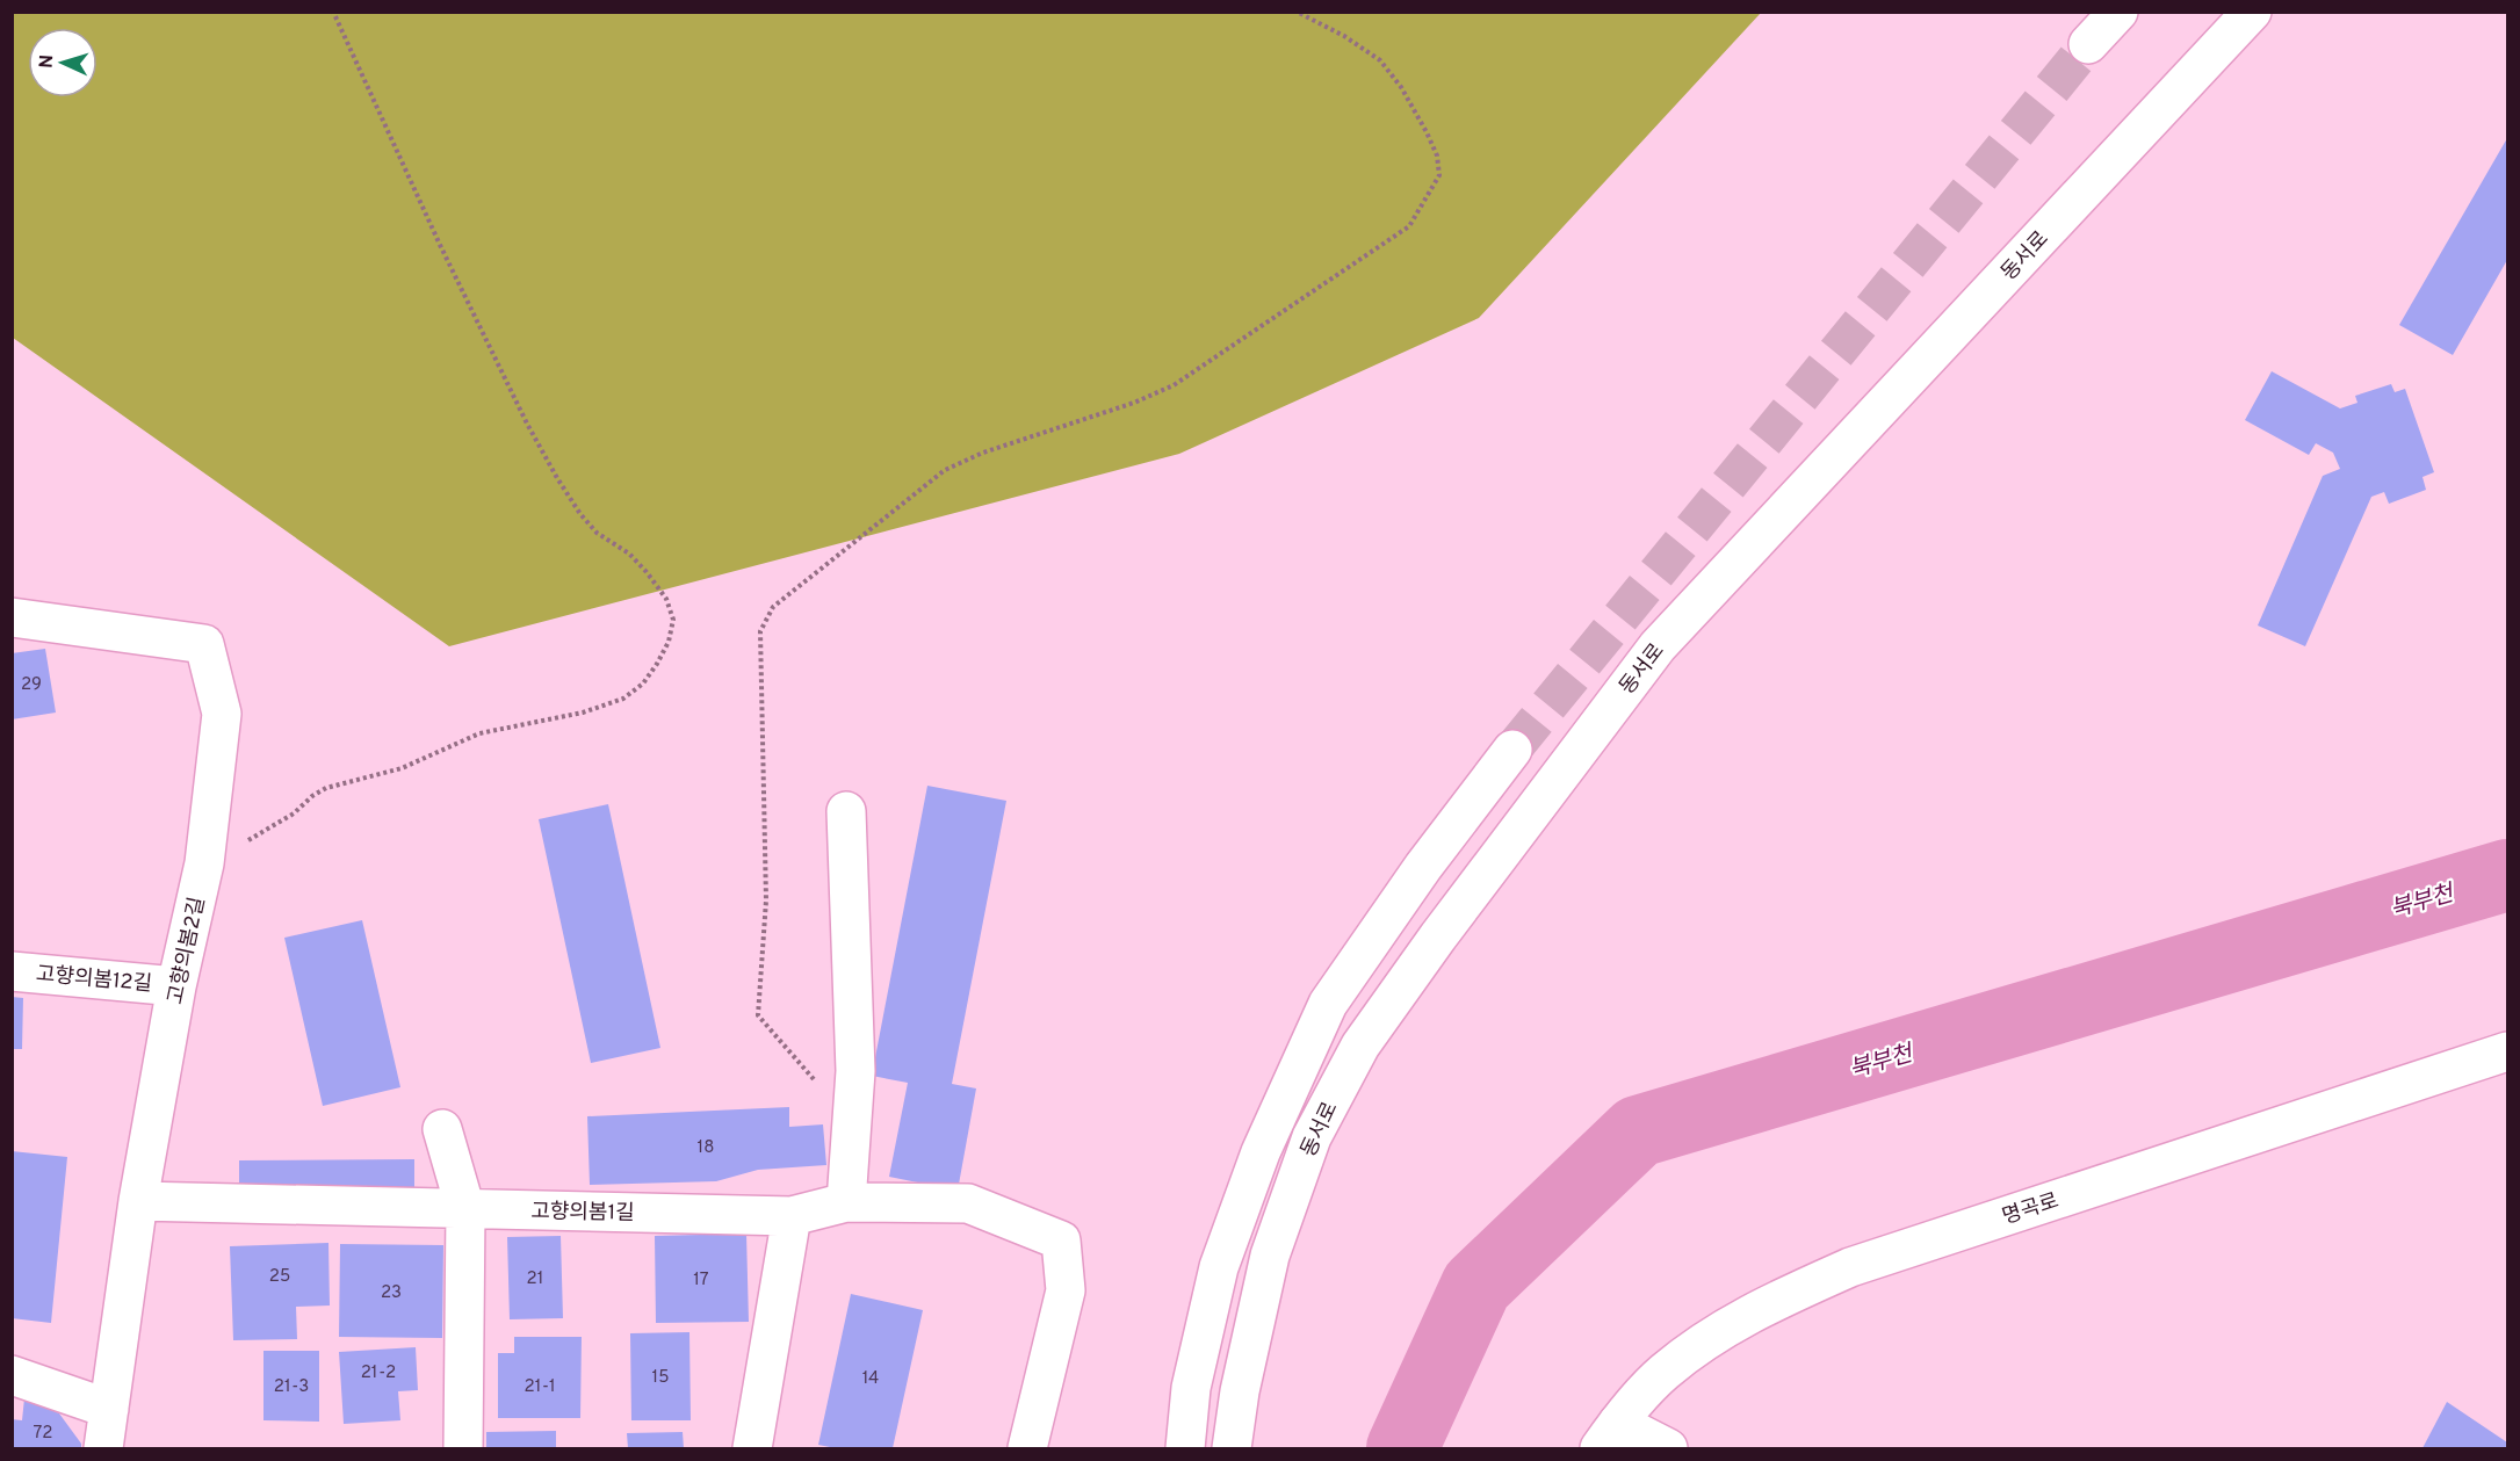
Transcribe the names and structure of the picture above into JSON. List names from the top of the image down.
{
  "streets": {
    "main road": [
      "동서로",
      "고향의봄2길",
      "고향의봄12길",
      "명곡로",
      "고향의봄1길"
    ]
  },
  "crossings": [
    ["고향의봄2길", "고향의봄12길"],
    ["고향의봄2길", "고향의봄1길"]
  ],
  "water": ["북부천"],
  "house_numbers": [
    "29",
    "18",
    "25",
    "21",
    "17",
    "23",
    "21-2",
    "15",
    "14",
    "21-3",
    "21-1",
    "72"
  ],
  "north": "left"
}
